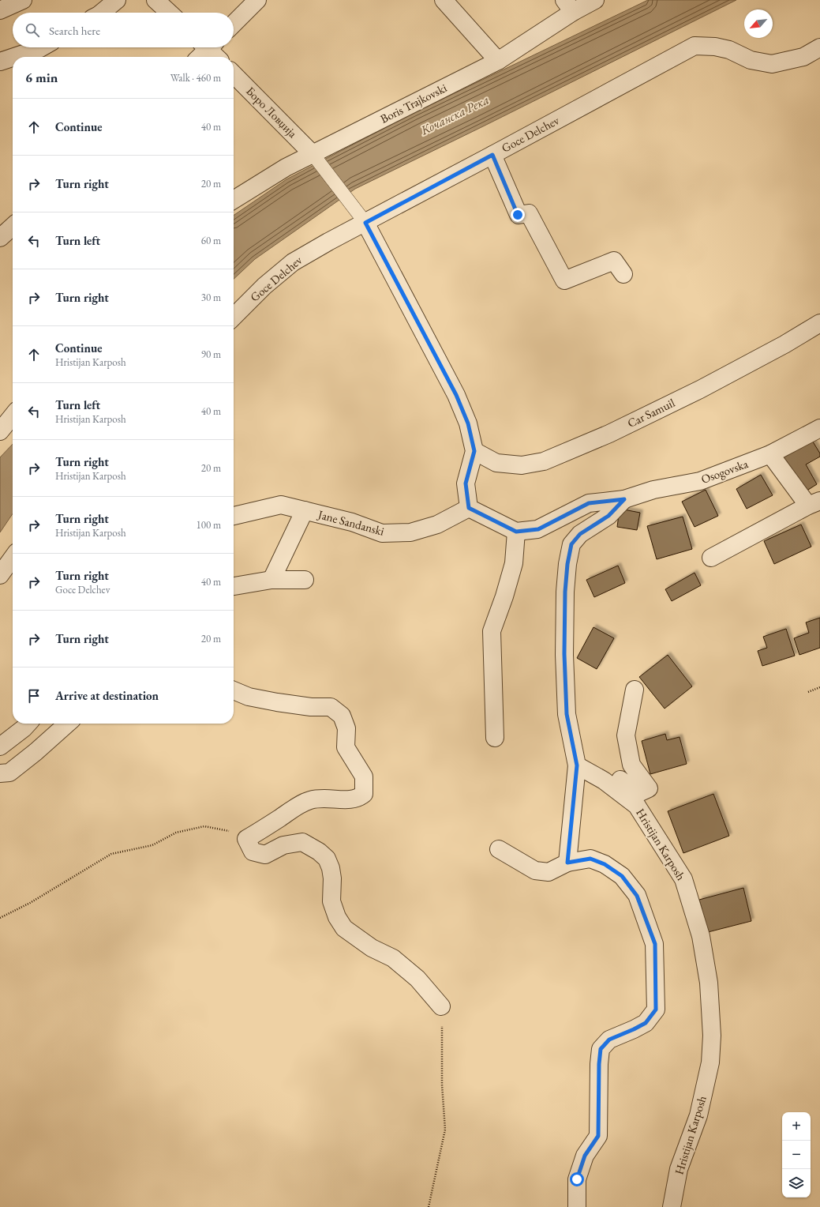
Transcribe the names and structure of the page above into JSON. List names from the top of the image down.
{
  "streets": {
    "street": [
      "Boris Trajkovski",
      "Боро Ловџија",
      "Goce Delchev",
      "Car Samuil",
      "Osogovska",
      "Jane Sandanski",
      "Hristijan Karposh"
    ]
  },
  "crossings": [
    ["Boris Trajkovski", "Боро Ловџија"]
  ],
  "water": ["Кочанска Река"],
  "north": "bottom left",
  "page": {
    "search": "Search here",
    "heading": ["6 min", "Walk · 460 m"],
    "list": [
      ["Continue", "40 m"],
      ["Turn right", "20 m"],
      ["Turn left", "60 m"],
      ["Turn right", "30 m"],
      ["Continue", "Hristijan Karposh", "90 m"],
      ["Turn left", "Hristijan Karposh", "40 m"],
      ["Turn right", "Hristijan Karposh", "20 m"],
      ["Turn right", "Hristijan Karposh", "100 m"],
      ["Turn right", "Goce Delchev", "40 m"],
      ["Turn right", "20 m"],
      "Arrive at destination"
    ],
    "map_buttons": ["+", "−"]
  }
}
